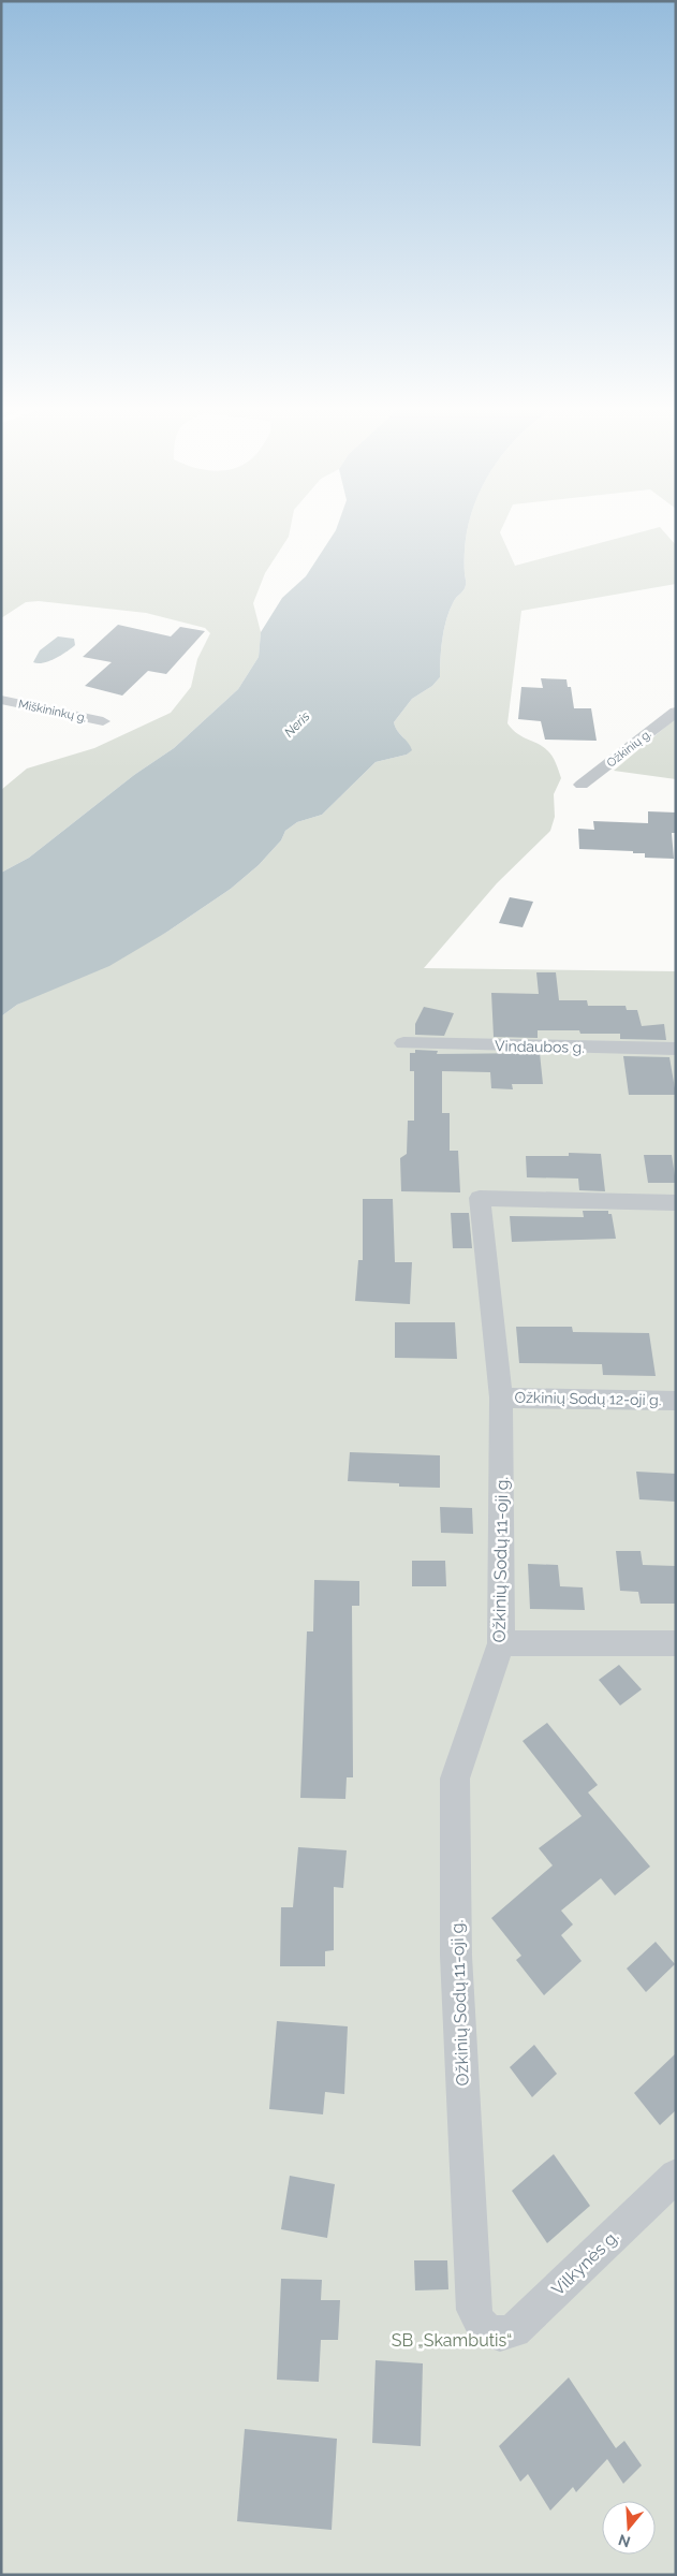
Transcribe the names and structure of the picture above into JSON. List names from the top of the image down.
{
  "streets": {
    "street": [
      "Miškininkų g.",
      "Ožkinių g.",
      "Vindaubos g.",
      "Ožkinių Sodų 12-oji g.",
      "Ožkinių Sodų 11-oji g.",
      "Vilkynės g."
    ]
  },
  "crossings": [
    ["Ožkinių Sodų 12-oji g.", "Ožkinių Sodų 11-oji g."],
    ["Ožkinių Sodų 11-oji g.", "Vilkynės g."]
  ],
  "water": ["Neris"],
  "parks": ["SB „Skambutis“"],
  "north": "bottom"
}
